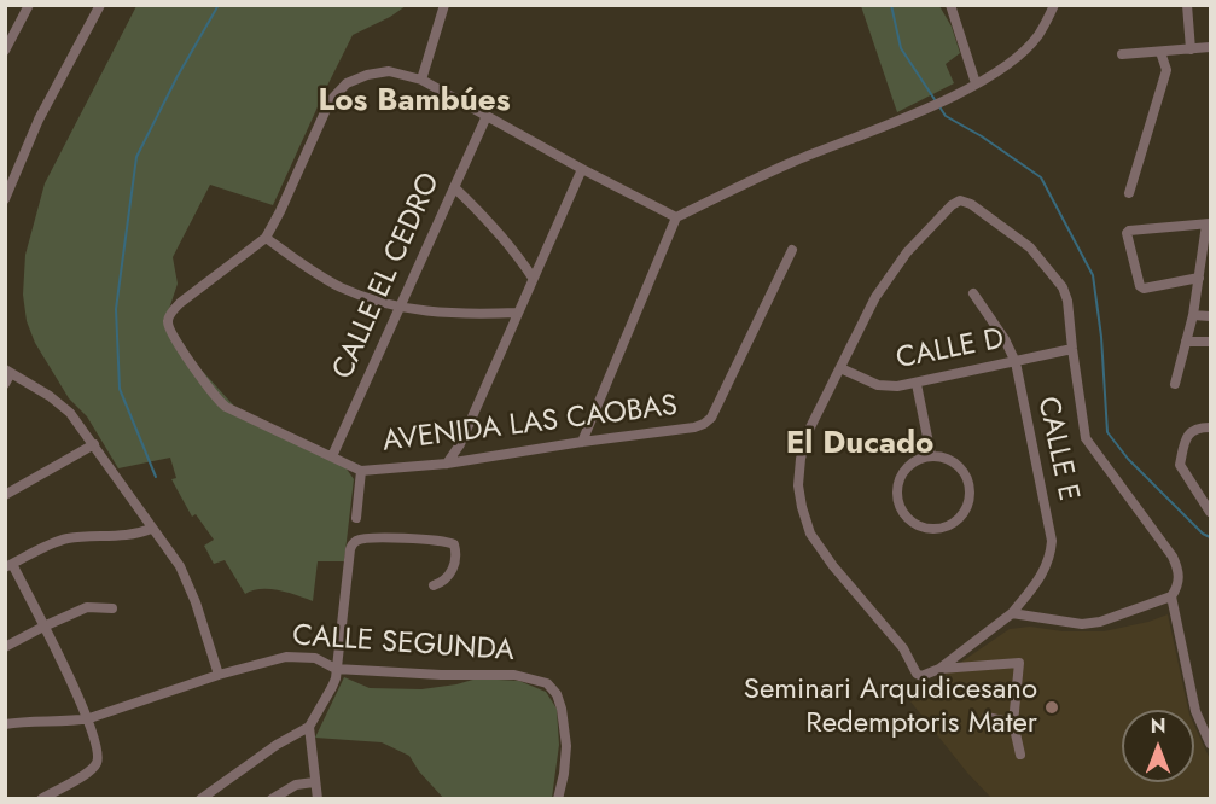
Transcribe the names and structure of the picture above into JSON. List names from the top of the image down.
{
  "streets": {
    "street": [
      "CALLE EL CEDRO",
      "CALLE D",
      "AVENIDA LAS CAOBAS",
      "CALLE E",
      "CALLE SEGUNDA"
    ]
  },
  "crossings": [
    ["CALLE EL CEDRO", "AVENIDA LAS CAOBAS"],
    ["CALLE D", "CALLE E"]
  ],
  "districts": ["Los Bambúes", "El Ducado"],
  "places": ["Seminari Arquidicesano Redemptoris Mater"],
  "north": "top"
}
